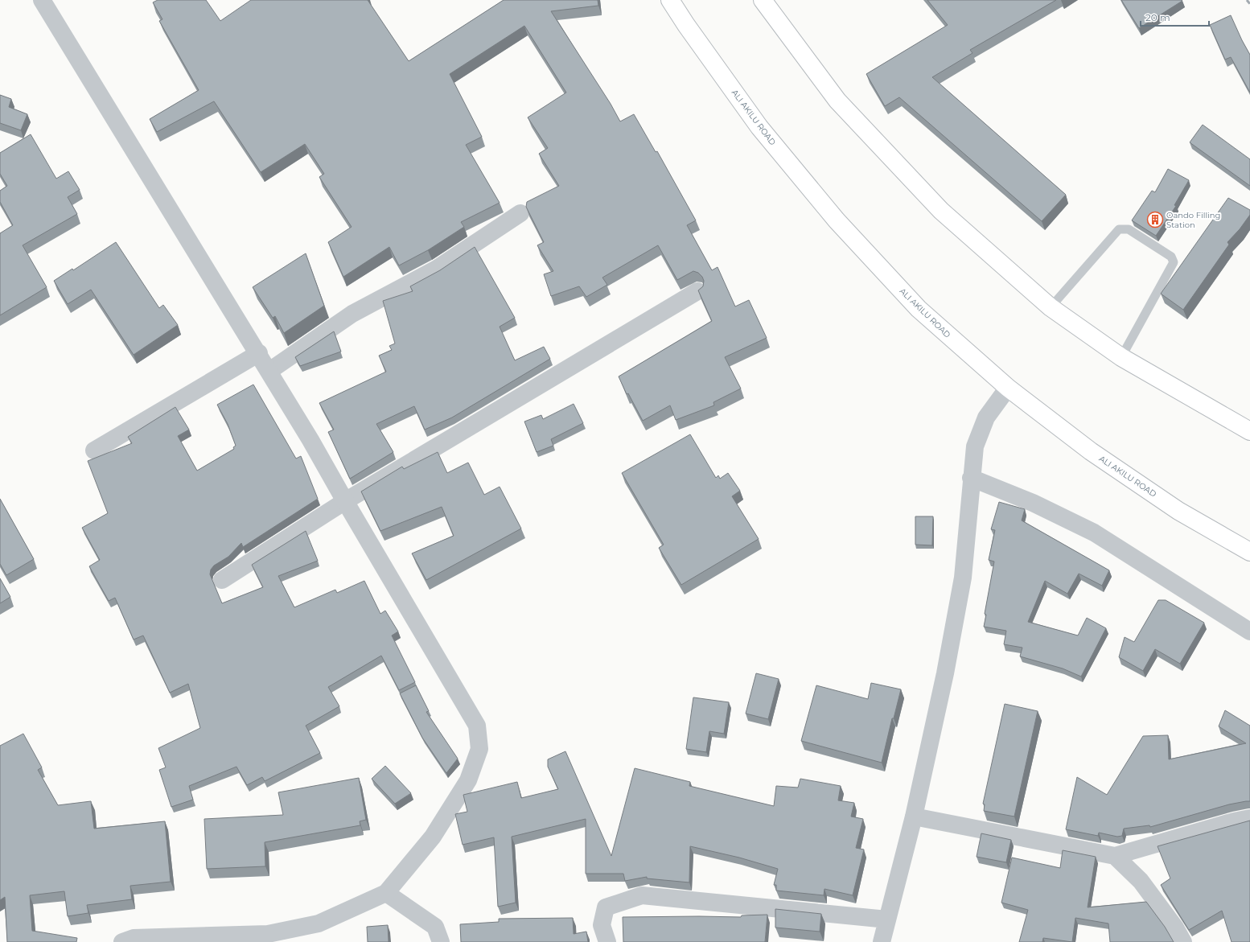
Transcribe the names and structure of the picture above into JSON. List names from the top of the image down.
{
  "streets": {
    "main road": ["ALI AKILU ROAD"]
  },
  "places": {
    "building": ["Oando Filling Station"]
  },
  "scale_bar": "20 m"
}
